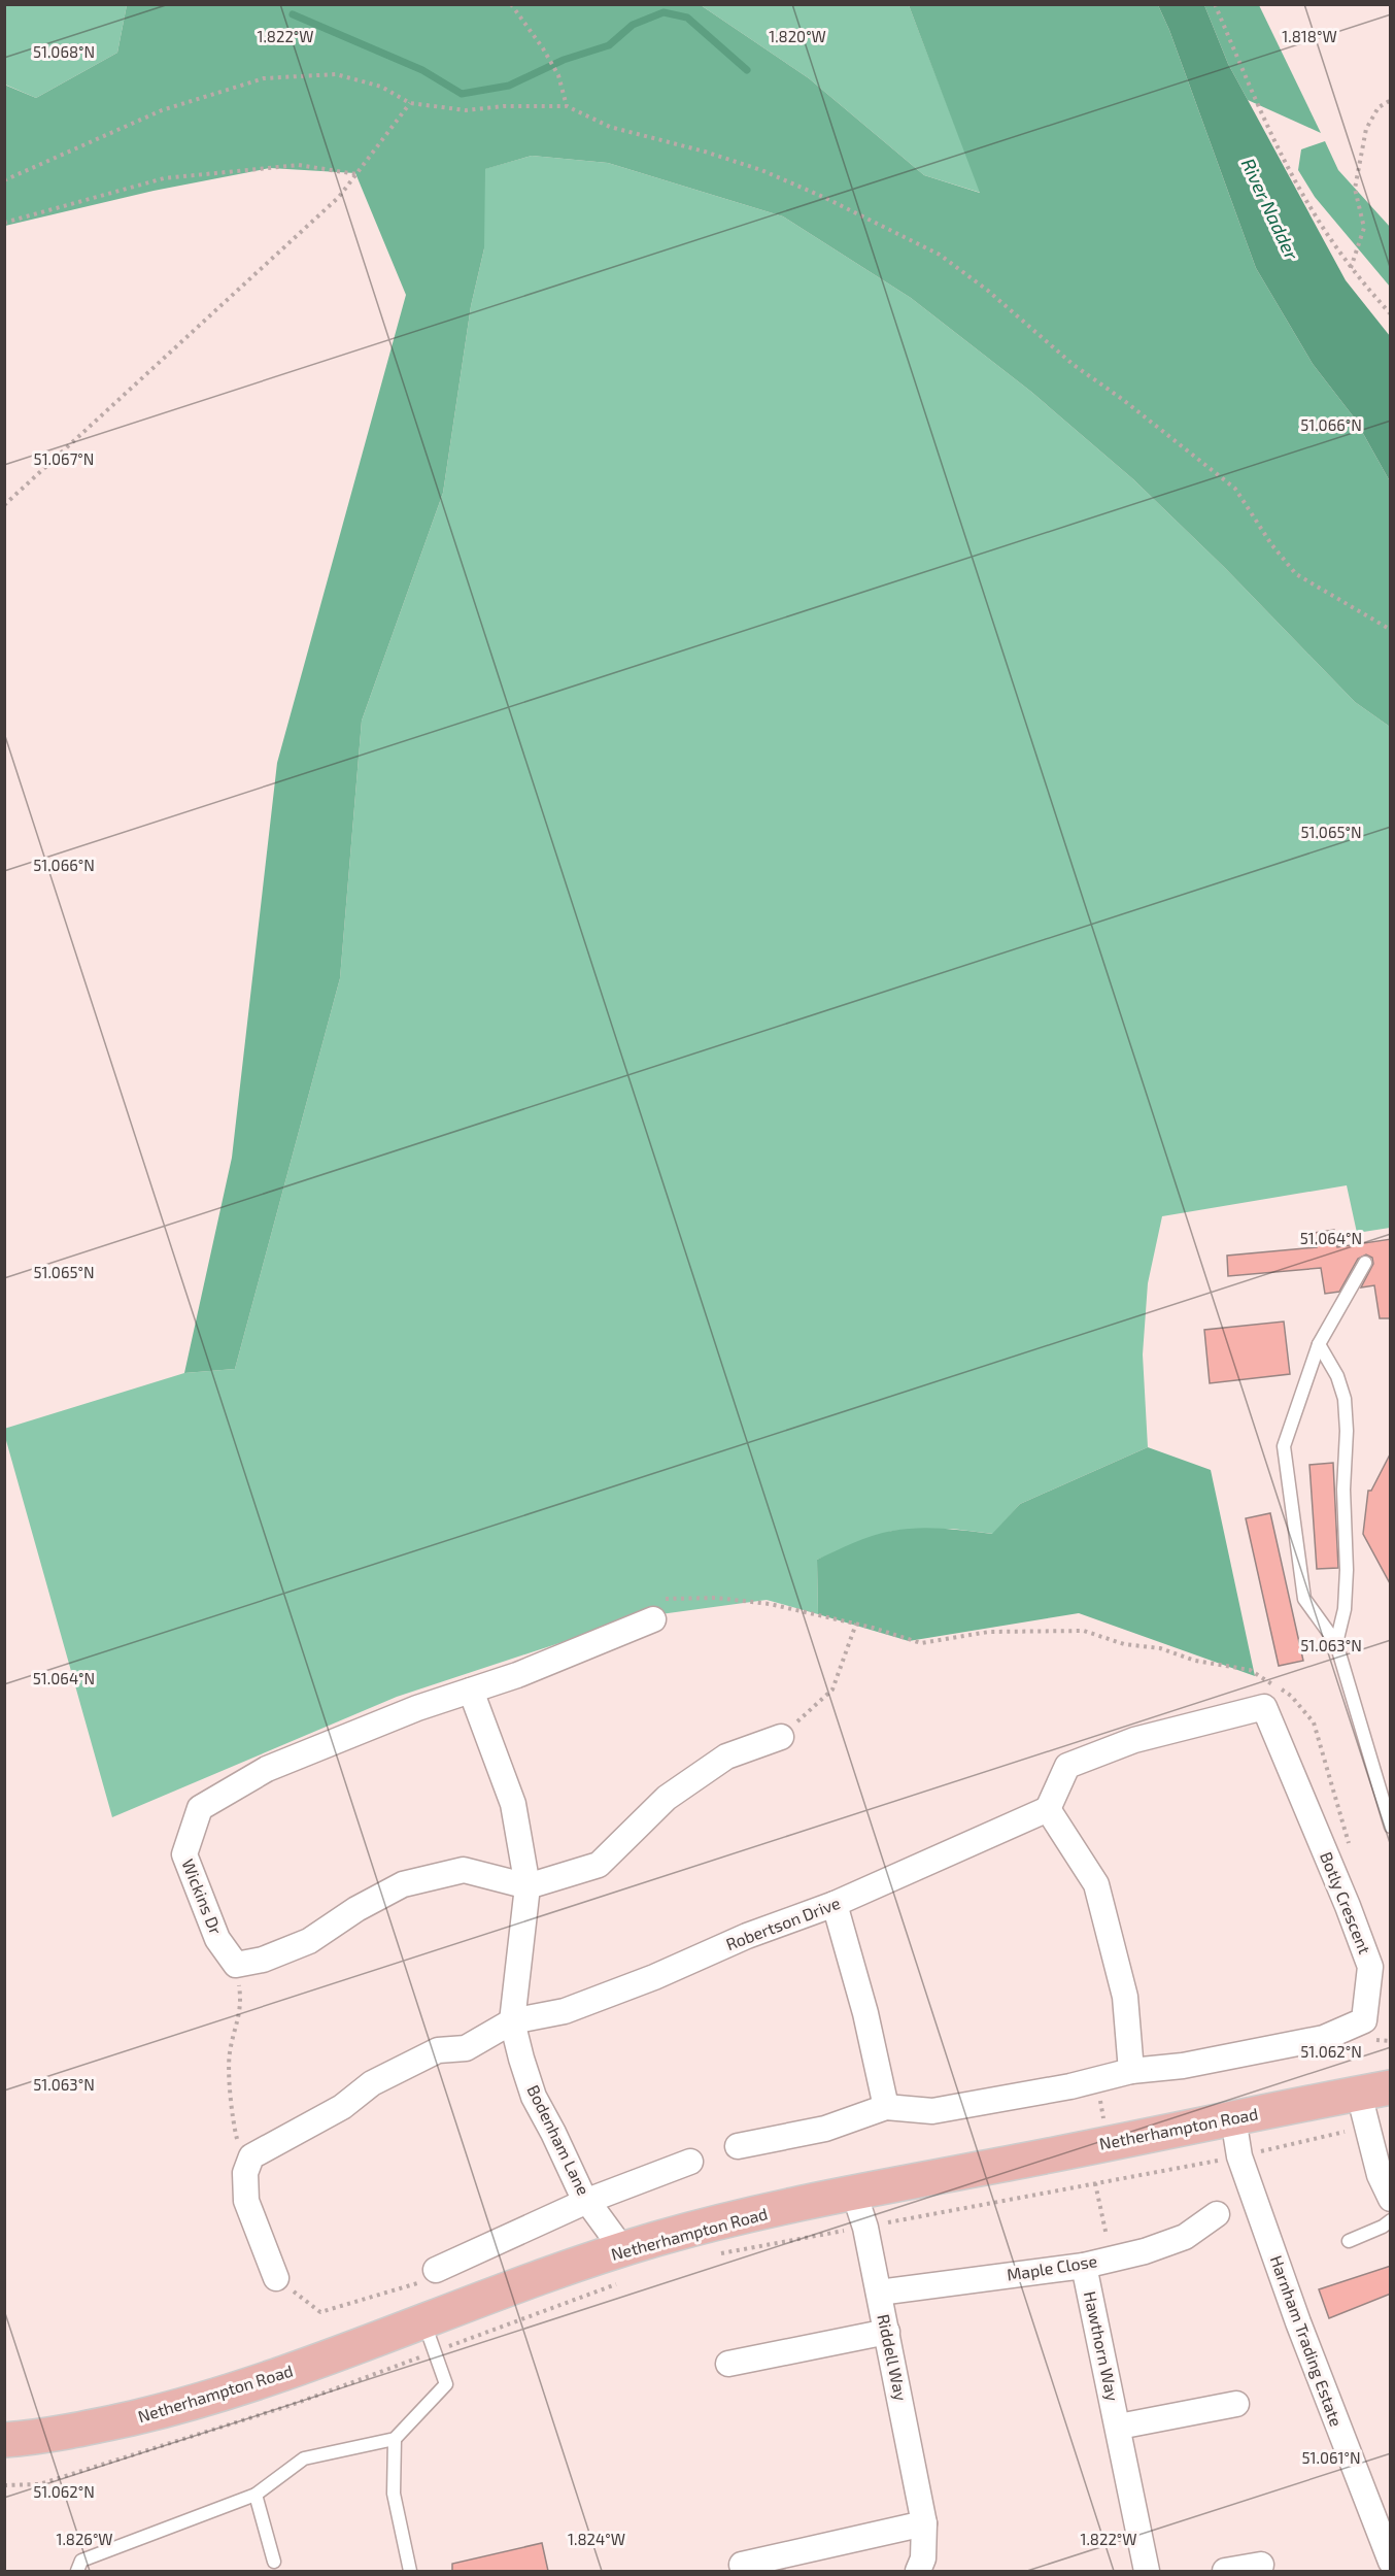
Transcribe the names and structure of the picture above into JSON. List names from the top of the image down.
{
  "streets": {
    "main road": ["Netherhampton Road"],
    "street": [
      "Wickins Dr",
      "Botly Crescent",
      "Robertson Drive",
      "Bodenham Lane",
      "Maple Close",
      "Harnham Trading Estate",
      "Hawthorn Way",
      "Riddell Way"
    ]
  },
  "crossings": [
    ["Botly Crescent", "Robertson Drive"],
    ["Robertson Drive", "Bodenham Lane"],
    ["Netherhampton Road", "Bodenham Lane"],
    ["Netherhampton Road", "Harnham Trading Estate"],
    ["Netherhampton Road", "Riddell Way"],
    ["Maple Close", "Hawthorn Way"],
    ["Maple Close", "Riddell Way"]
  ],
  "water": ["River Nadder"],
  "coordinates": [
    "1.822°W",
    "1.820°W",
    "1.818°W",
    "51.068°N",
    "51.066°N",
    "51.067°N",
    "51.065°N",
    "51.064°N",
    "51.063°N",
    "51.062°N",
    "51.061°N",
    "1.826°W",
    "1.824°W"
  ]
}
